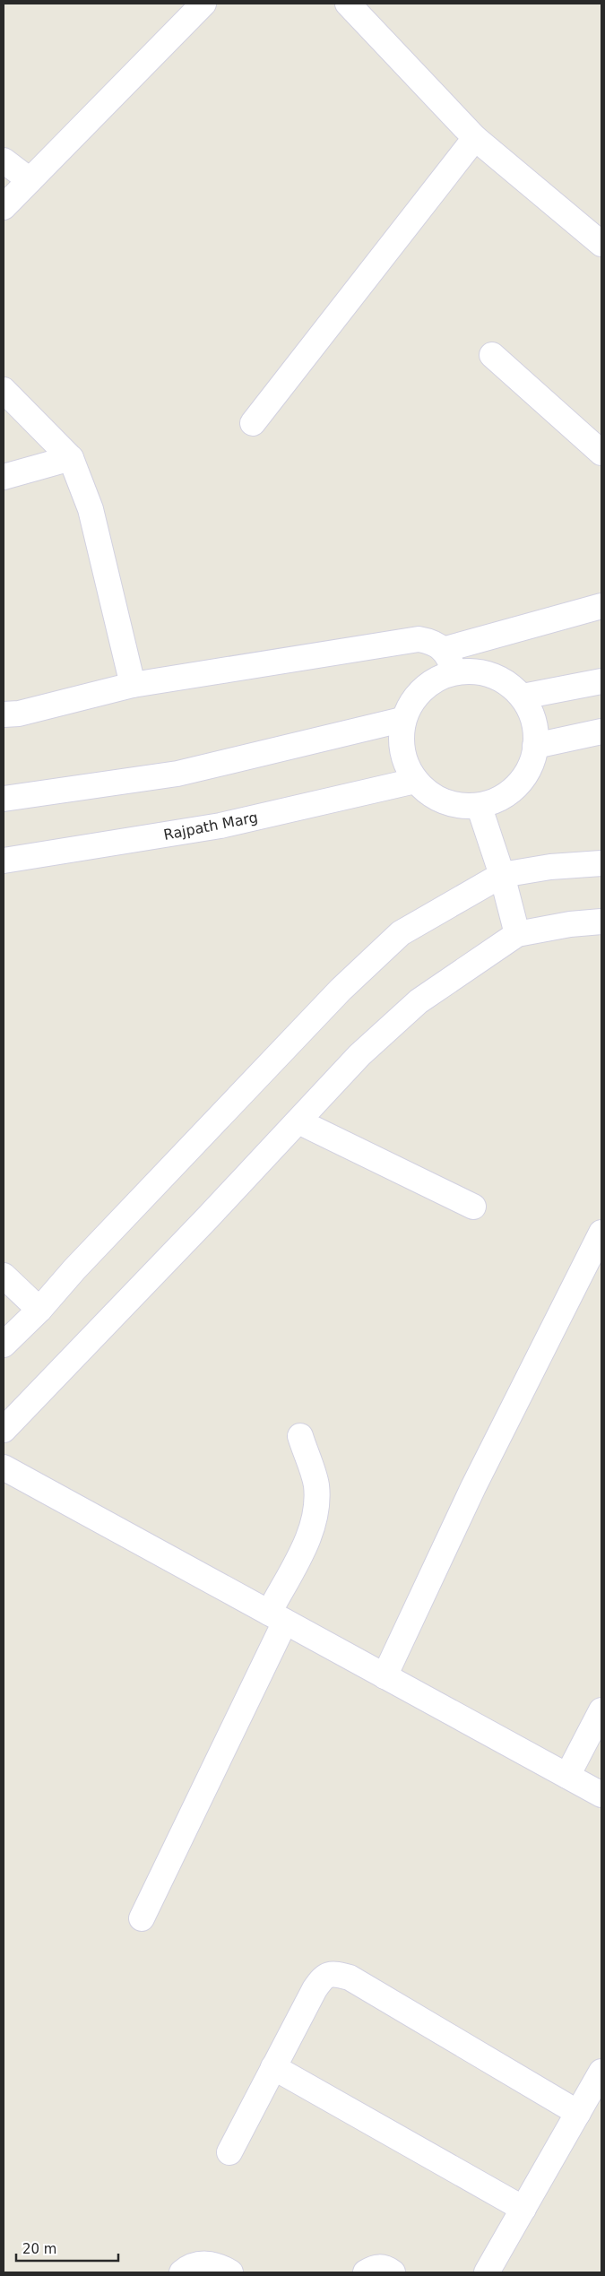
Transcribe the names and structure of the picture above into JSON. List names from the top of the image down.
{
  "streets": {
    "street": ["Rajpath Marg"]
  },
  "scale_bar": "20 m"
}
